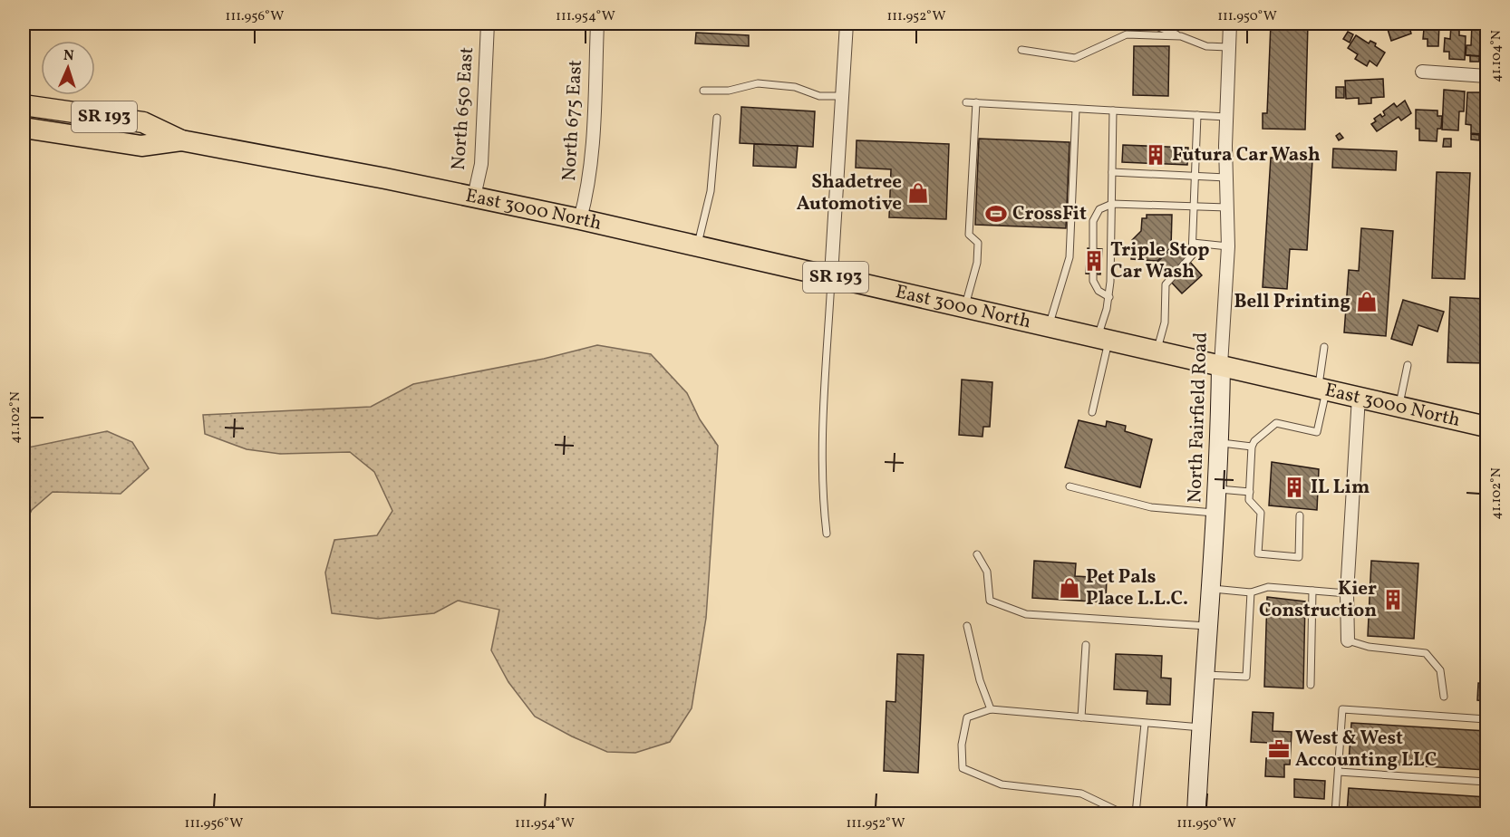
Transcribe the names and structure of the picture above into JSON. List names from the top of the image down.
{
  "streets": {
    "main road": ["SR 193", "East 3000 North", "North Fairfield Road"],
    "street": ["North 650 East", "North 675 East"]
  },
  "crossings": [
    ["North 650 East", "East 3000 North"],
    ["North 675 East", "East 3000 North"],
    ["East 3000 North", "North Fairfield Road"]
  ],
  "places": {
    "building": [
      "Futura Car Wash",
      "Triple Stop Car Wash",
      "IL Lim",
      "Kier Construction"
    ],
    "shop": ["Shadetree Automotive", "Bell Printing", "Pet Pals Place L.L.C."],
    "sports": ["CrossFit"],
    "office": ["West & West Accounting LLC"]
  },
  "north": "top",
  "coordinates": [
    "111.956°W",
    "111.954°W",
    "111.952°W",
    "111.950°W",
    "41.104°N",
    "41.102°N"
  ]
}
